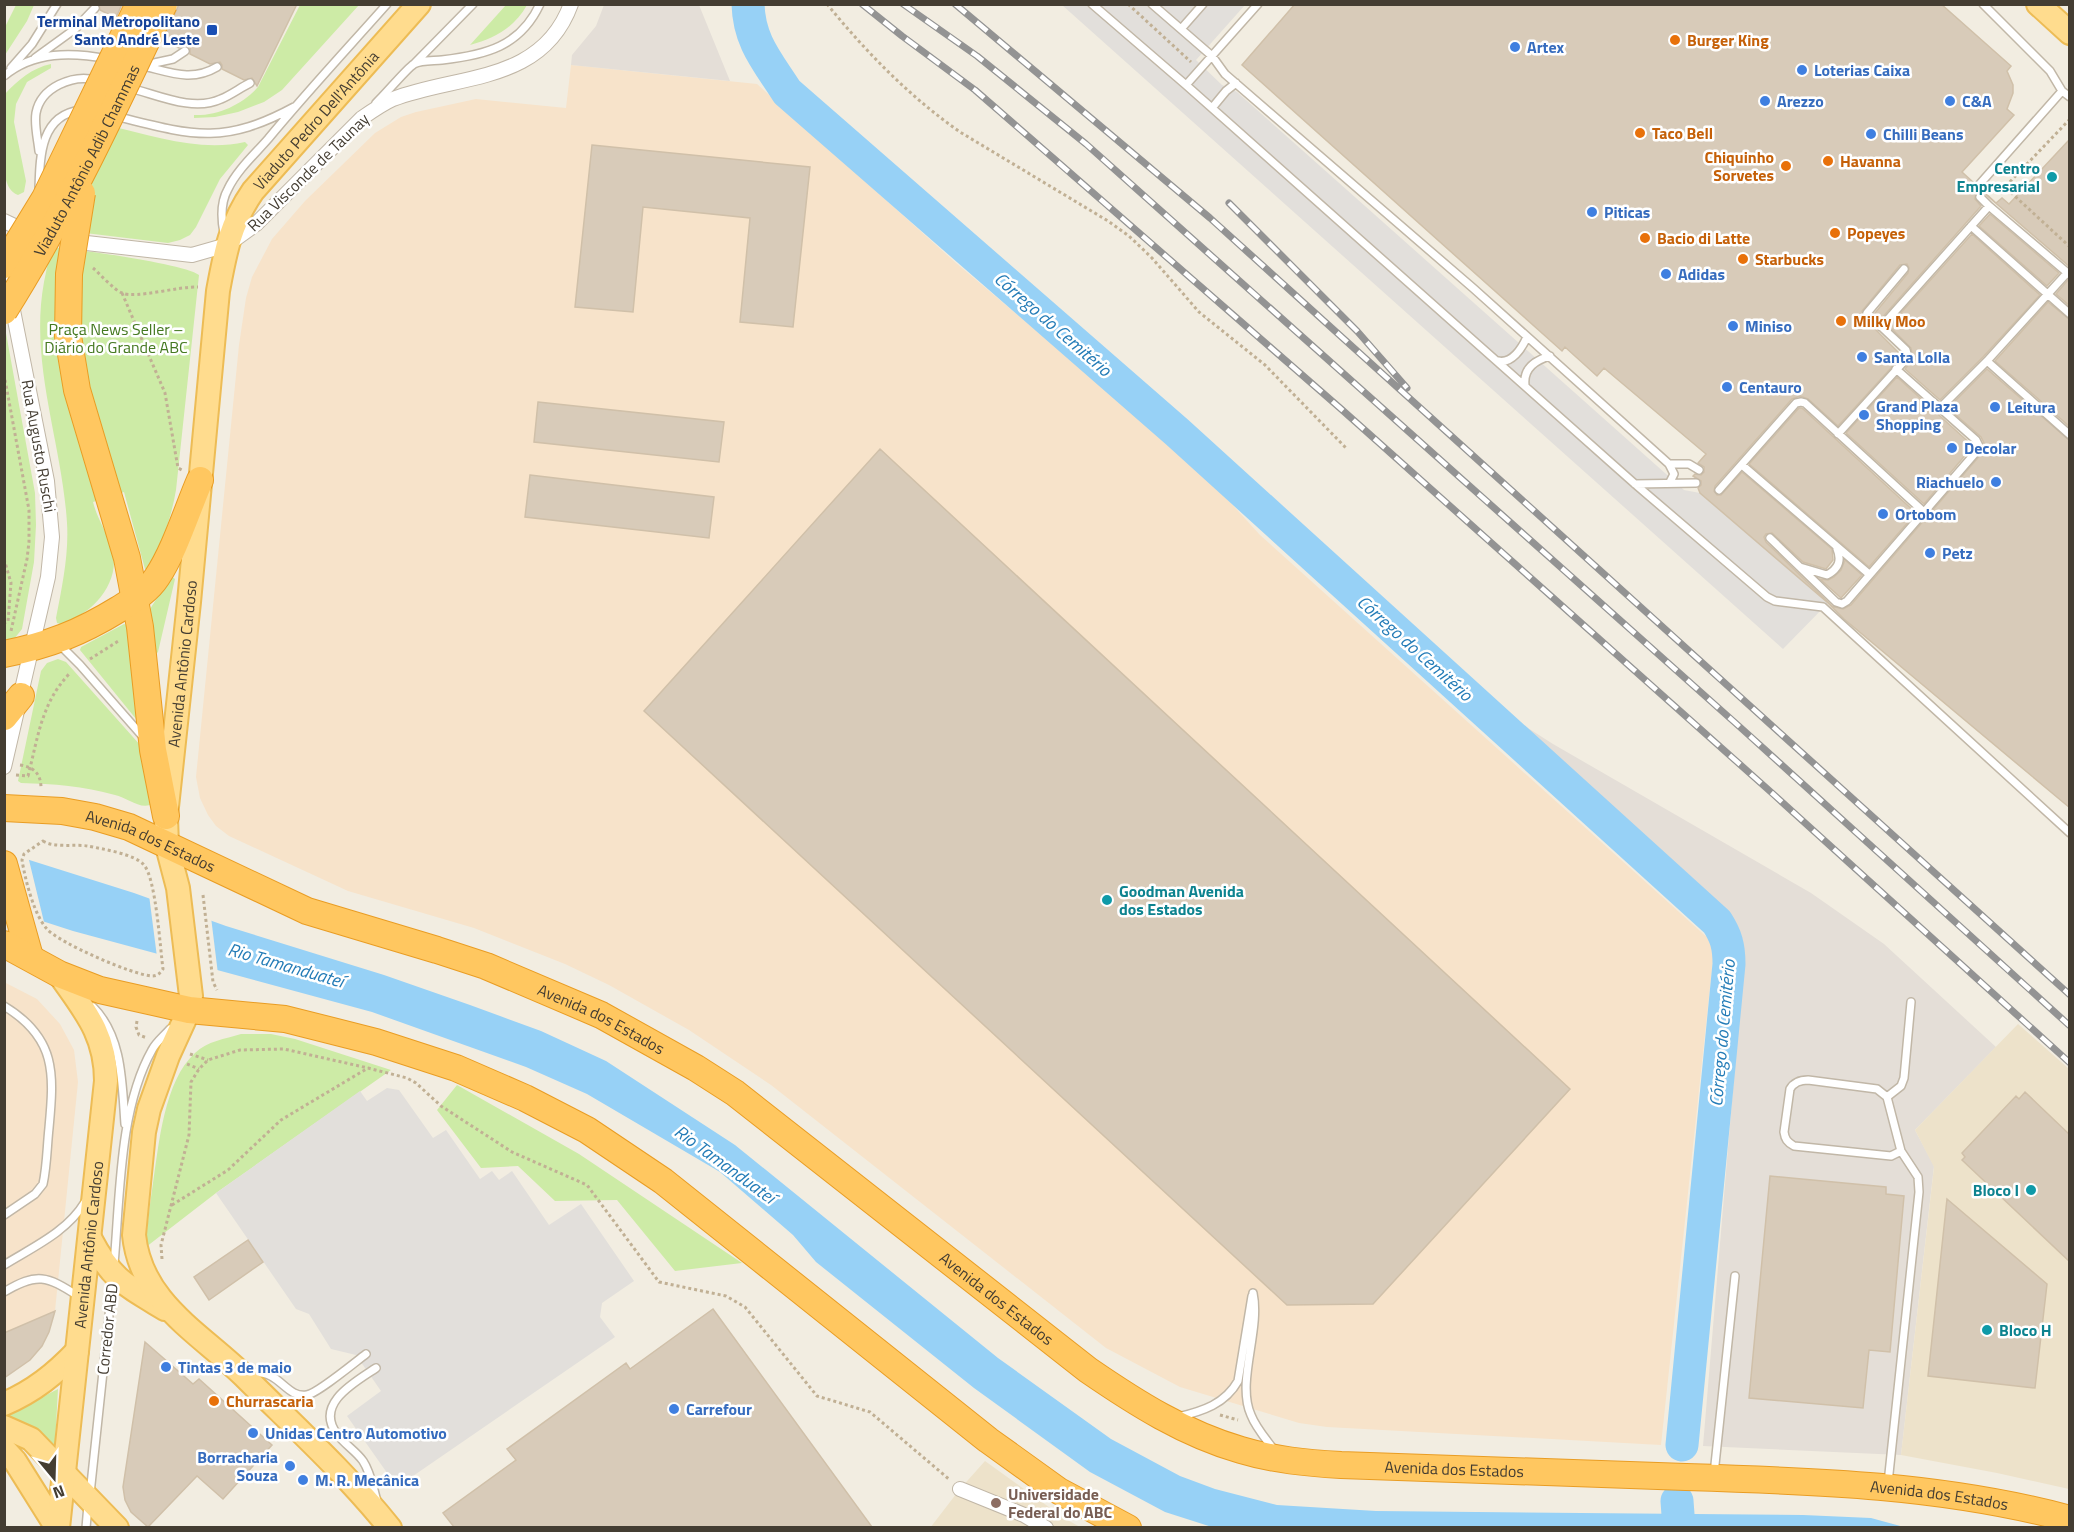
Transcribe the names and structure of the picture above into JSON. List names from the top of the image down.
{
  "streets": {
    "highway": ["Viaduto Antônio Adib Chammas", "Avenida dos Estados"],
    "main road": ["Viaduto Pedro Dell'Antônia", "Avenida Antônio Cardoso"],
    "street": ["Rua Visconde de Taunay", "Rua Augusto Ruschi"],
    "lane": ["Corredor ABD"]
  },
  "crossings": [
    ["Viaduto Pedro Dell'Antônia", "Rua Visconde de Taunay"],
    ["Viaduto Pedro Dell'Antônia", "Avenida Antônio Cardoso"],
    ["Viaduto Antônio Adib Chammas", "Rua Augusto Ruschi"],
    ["Rua Visconde de Taunay", "Avenida Antônio Cardoso"],
    ["Avenida Antônio Cardoso", "Avenida dos Estados"],
    ["Avenida Antônio Cardoso", "Corredor ABD"]
  ],
  "water": ["Córrego do Cemitério", "Rio Tamanduateí"],
  "parks": ["Praça News Seller – Diário do Grande ABC"],
  "places": {
    "transit": ["Terminal Metropolitano Santo André Leste"],
    "other": [
      "Burger King",
      "Artex",
      "Loterias Caixa",
      "Arezzo",
      "C&A",
      "Taco Bell",
      "Chilli Beans",
      "Havanna",
      "Chiquinho Sorvetes",
      "Centro Empresarial",
      "Piticas",
      "Popeyes",
      "Bacio di Latte",
      "Starbucks",
      "Adidas",
      "Milky Moo",
      "Miniso",
      "Santa Lolla",
      "Centauro",
      "Leitura",
      "Grand Plaza Shopping",
      "Decolar",
      "Riachuelo",
      "Ortobom",
      "Petz",
      "Goodman Avenida dos Estados",
      "Bloco I",
      "Bloco H",
      "Tintas 3 de maio",
      "Churrascaria",
      "Carrefour",
      "Unidas Centro Automotivo",
      "Borracharia Souza",
      "M. R. Mecânica",
      "Universidade Federal do ABC"
    ]
  },
  "north": "bottom"
}
